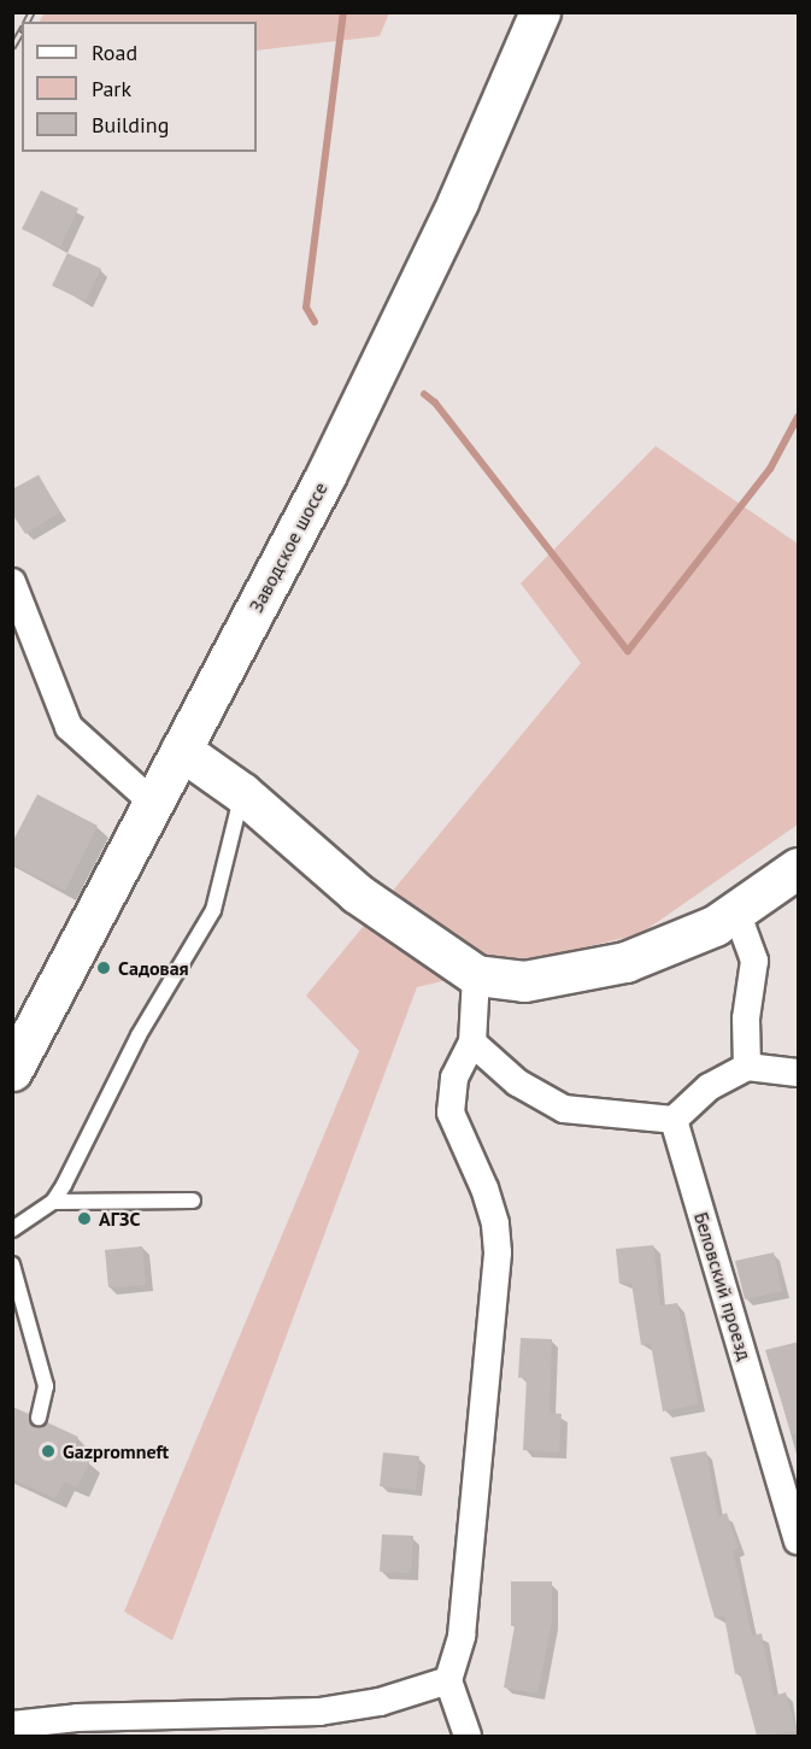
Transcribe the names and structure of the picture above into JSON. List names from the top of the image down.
{
  "streets": {
    "main road": ["Заводское шоссе"],
    "street": ["Беловский проезд"]
  },
  "places": ["Садовая", "АГЗС", "Gazpromneft"],
  "legend": ["Road", "Park", "Building"]
}
